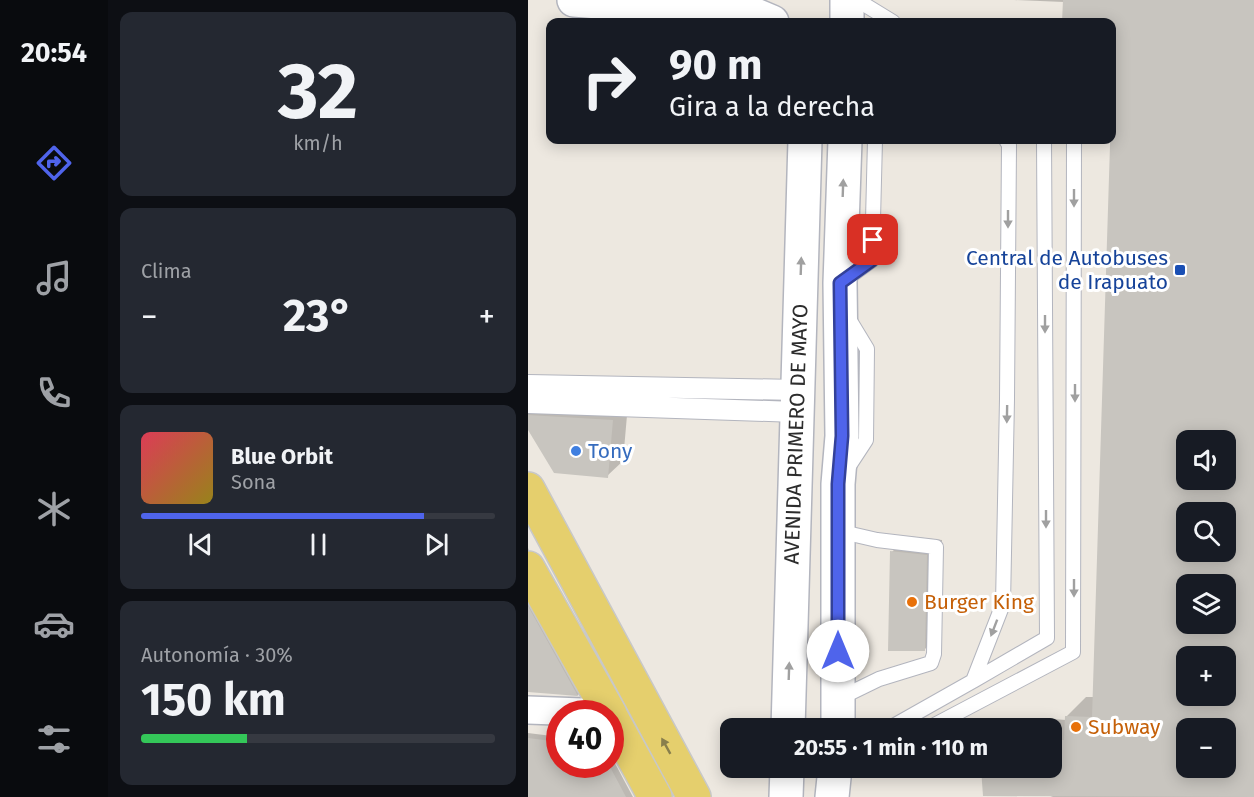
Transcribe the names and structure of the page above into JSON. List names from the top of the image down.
{
  "streets": {
    "street": ["AVENIDA PRIMERO DE MAYO"]
  },
  "places": {
    "transit": ["Central de Autobuses de Irapuato"],
    "other": ["Tony", "Burger King", "Subway"]
  },
  "page": {
    "tabs": "20:54",
    "tile": [
      ["32", "km/h"],
      "Clima",
      ["Autonomía · 30%", "150 km"]
    ],
    "turn": ["90 m", "Gira a la derecha"],
    "heat": ["−", "23°", "+"],
    "map_buttons": ["+", "−"],
    "song": ["Blue Orbit", "Sona"],
    "limit": "40",
    "trip": "20:55 · 1 min · 110 m"
  }
}
